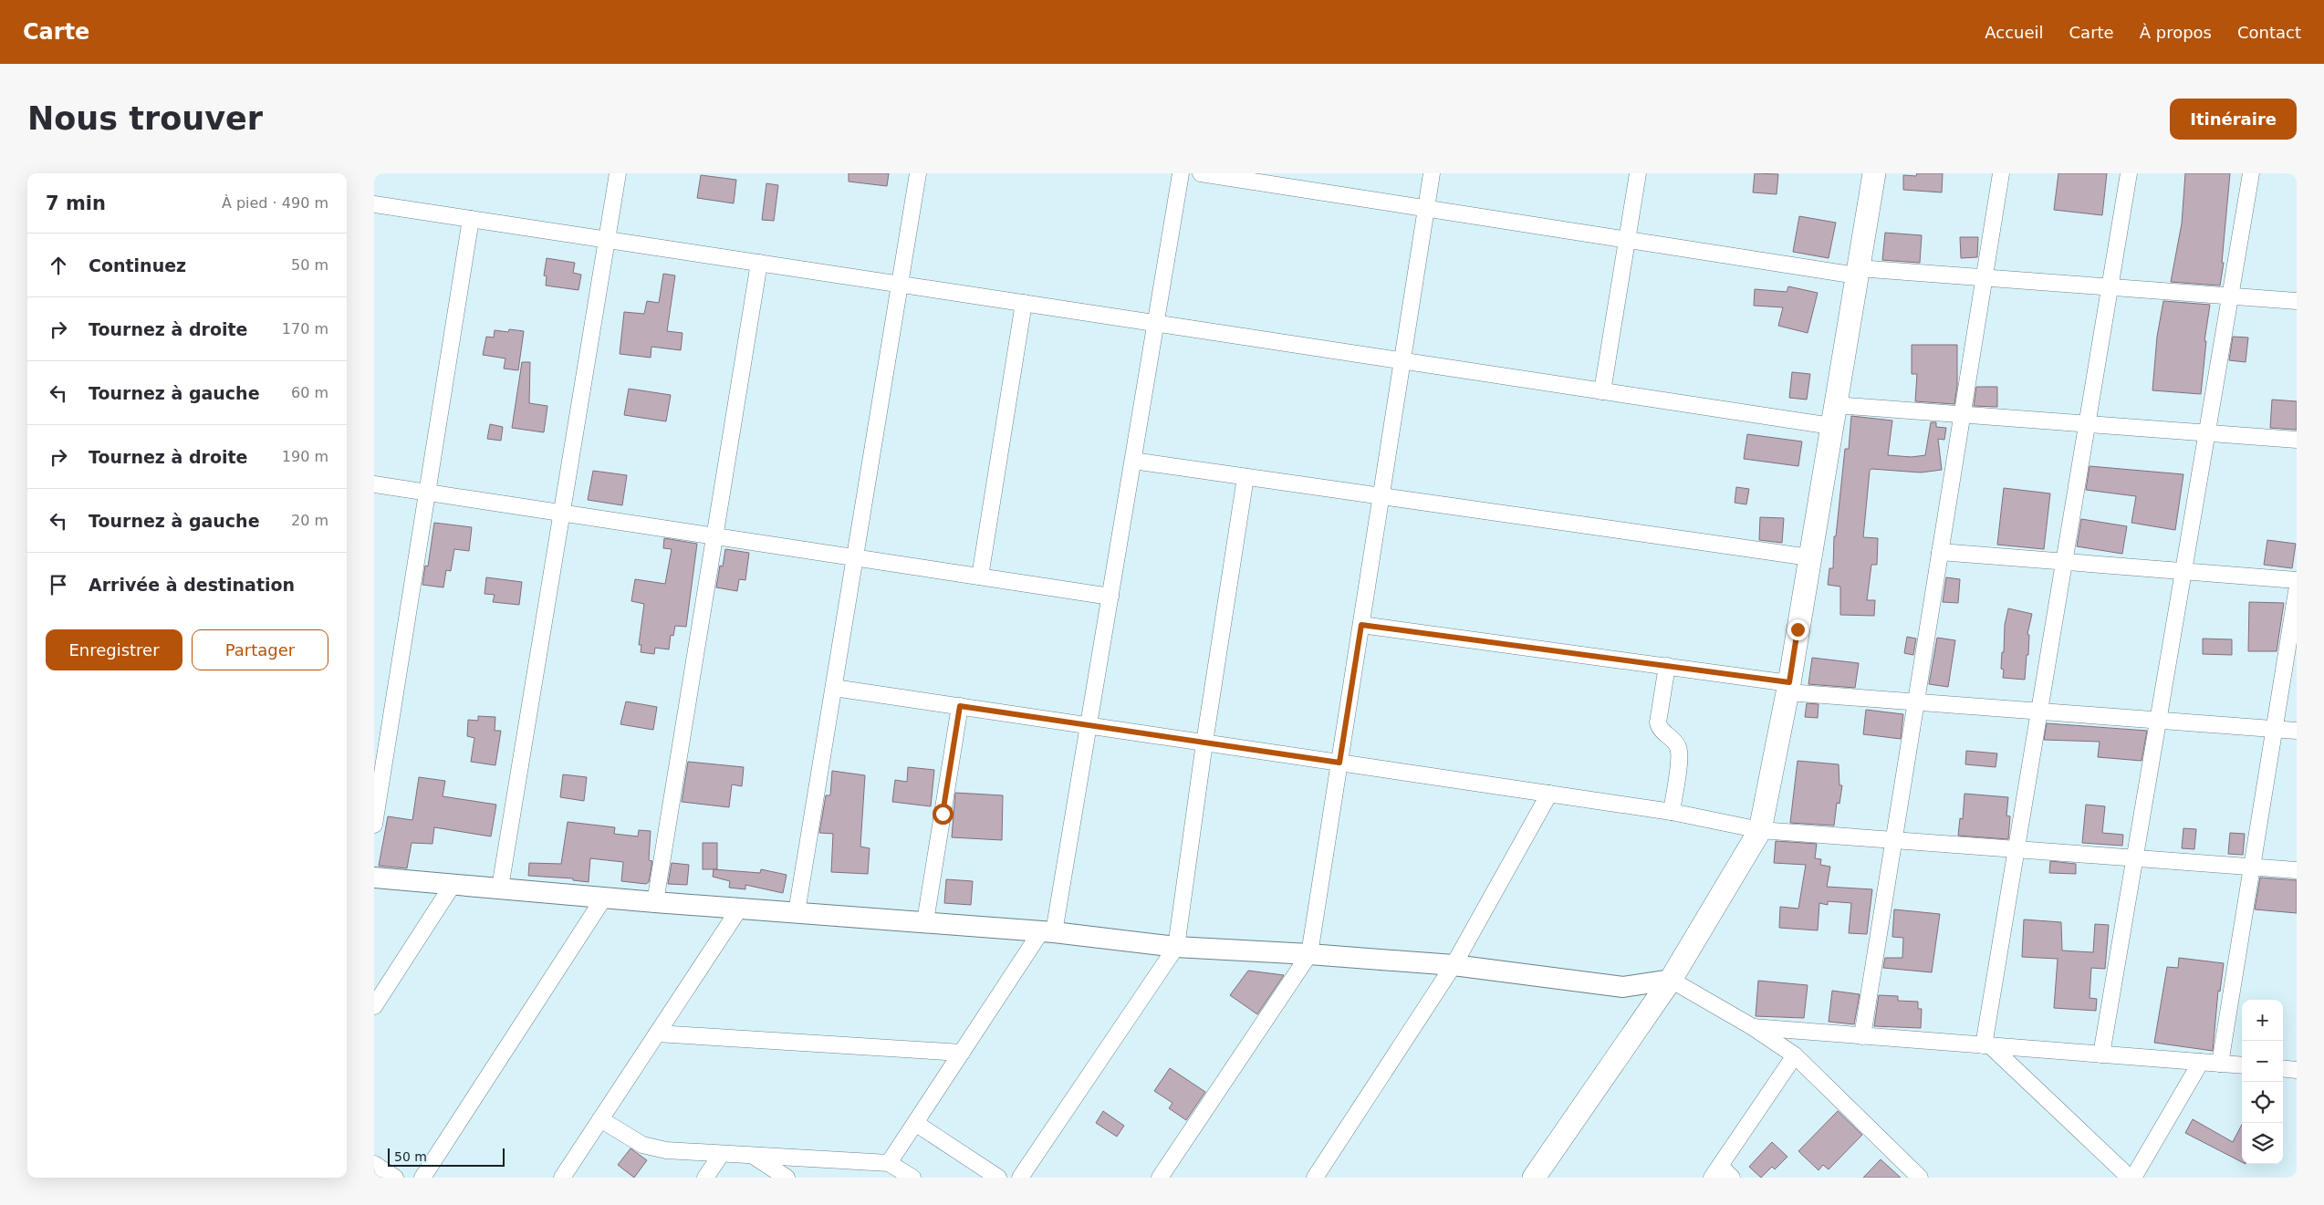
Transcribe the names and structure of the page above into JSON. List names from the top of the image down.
{
  "scale_bar": "50 m",
  "page": {
    "header": "Carte",
    "nav": [
      "Accueil",
      "Carte",
      "À propos",
      "Contact"
    ],
    "buttons": [
      "Itinéraire",
      ["Enregistrer", "Partager"]
    ],
    "title": "Nous trouver",
    "heading": ["7 min", "À pied · 490 m"],
    "list": [
      ["Continuez", "50 m"],
      ["Tournez à droite", "170 m"],
      ["Tournez à gauche", "60 m"],
      ["Tournez à droite", "190 m"],
      ["Tournez à gauche", "20 m"],
      "Arrivée à destination"
    ],
    "map_buttons": ["+", "−"],
    "scale": "50 m"
  }
}
